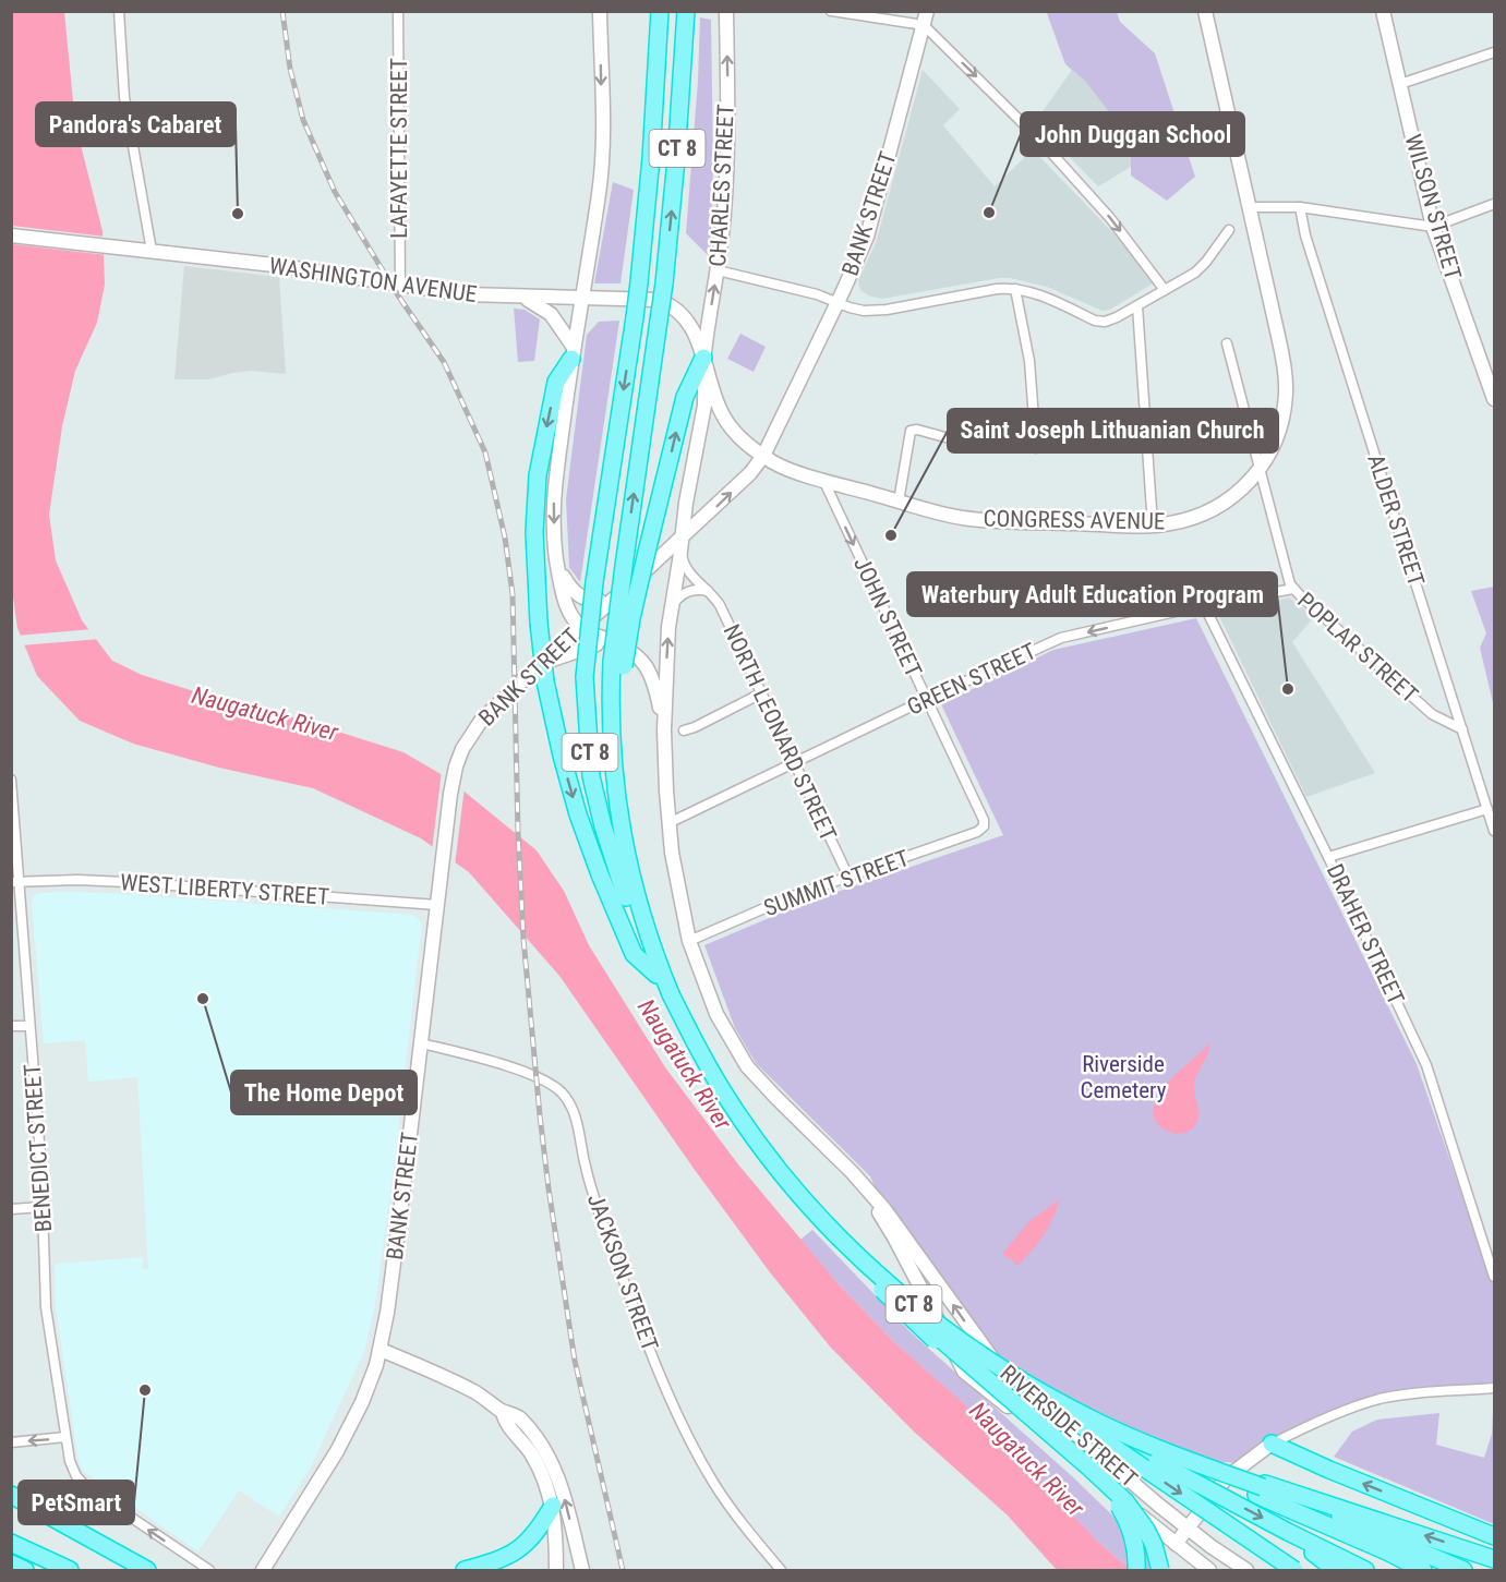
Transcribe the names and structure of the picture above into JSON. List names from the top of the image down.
{
  "streets": {
    "highway": ["CT 8"],
    "street": [
      "LAFAYETTE STREET",
      "CHARLES STREET",
      "WILSON STREET",
      "BANK STREET",
      "WASHINGTON AVENUE",
      "CONGRESS AVENUE",
      "ALDER STREET",
      "JOHN STREET",
      "POPLAR STREET",
      "GREEN STREET",
      "NORTH LEONARD STREET",
      "SUMMIT STREET",
      "WEST LIBERTY STREET",
      "DRAHER STREET",
      "BENEDICT STREET",
      "JACKSON STREET",
      "RIVERSIDE STREET"
    ]
  },
  "crossings": [
    ["LAFAYETTE STREET", "WASHINGTON AVENUE"],
    ["CHARLES STREET", "WASHINGTON AVENUE"],
    ["CHARLES STREET", "CONGRESS AVENUE"],
    ["CHARLES STREET", "RIVERSIDE STREET"],
    ["BANK STREET", "CONGRESS AVENUE"],
    ["BANK STREET", "NORTH LEONARD STREET"],
    ["BANK STREET", "WEST LIBERTY STREET"],
    ["BANK STREET", "JACKSON STREET"],
    ["BANK STREET", "RIVERSIDE STREET"],
    ["WASHINGTON AVENUE", "CONGRESS AVENUE"],
    ["WASHINGTON AVENUE", "RIVERSIDE STREET"],
    ["CONGRESS AVENUE", "JOHN STREET"],
    ["CONGRESS AVENUE", "POPLAR STREET"],
    ["CONGRESS AVENUE", "RIVERSIDE STREET"],
    ["ALDER STREET", "POPLAR STREET"],
    ["JOHN STREET", "GREEN STREET"],
    ["JOHN STREET", "SUMMIT STREET"],
    ["POPLAR STREET", "GREEN STREET"],
    ["GREEN STREET", "NORTH LEONARD STREET"],
    ["GREEN STREET", "DRAHER STREET"],
    ["GREEN STREET", "RIVERSIDE STREET"],
    ["NORTH LEONARD STREET", "SUMMIT STREET"],
    ["NORTH LEONARD STREET", "RIVERSIDE STREET"],
    ["SUMMIT STREET", "RIVERSIDE STREET"],
    ["WEST LIBERTY STREET", "BENEDICT STREET"]
  ],
  "one_way": ["CHARLES STREET", "JOHN STREET", "GREEN STREET"],
  "water": ["Naugatuck River"],
  "parks": ["Riverside Cemetery"],
  "places": [
    "John Duggan School",
    "Pandora's Cabaret",
    "Saint Joseph Lithuanian Church",
    "Waterbury Adult Education Program",
    "The Home Depot",
    "PetSmart"
  ]
}
